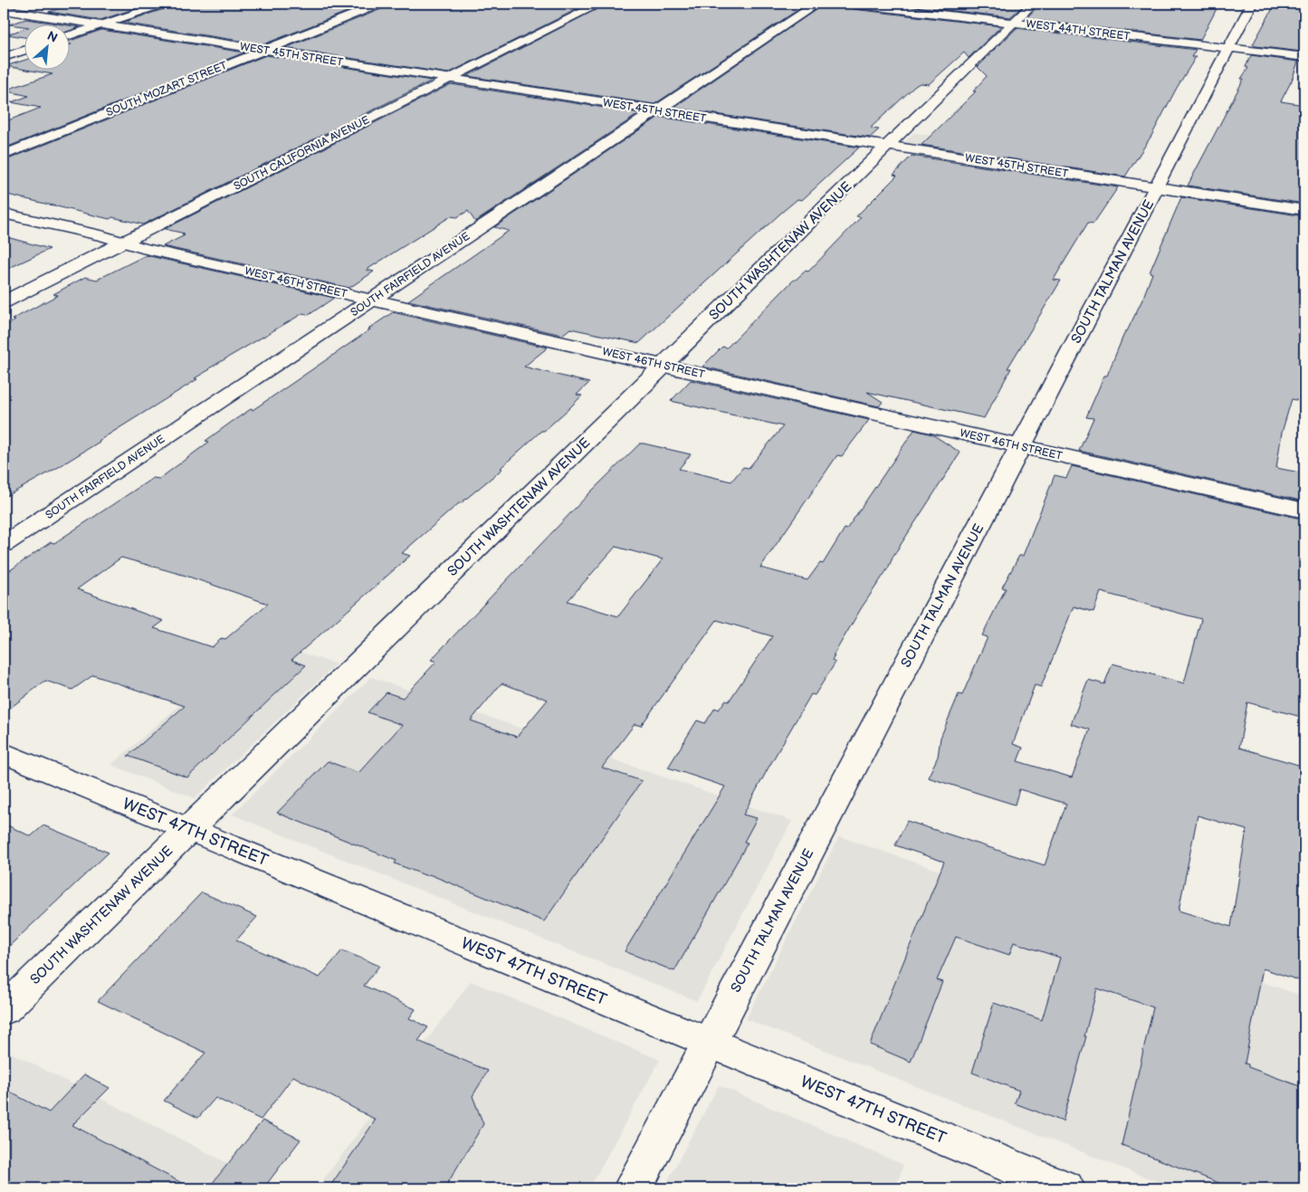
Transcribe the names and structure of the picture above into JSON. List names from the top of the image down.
{
  "streets": {
    "street": [
      "WEST 44TH STREET",
      "WEST 45TH STREET",
      "SOUTH MOZART STREET",
      "SOUTH CALIFORNIA AVENUE",
      "SOUTH WASHTENAW AVENUE",
      "SOUTH TALMAN AVENUE",
      "SOUTH FAIRFIELD AVENUE",
      "WEST 46TH STREET",
      "WEST 47TH STREET"
    ]
  },
  "crossings": [
    ["WEST 44TH STREET", "SOUTH WASHTENAW AVENUE"],
    ["WEST 44TH STREET", "SOUTH TALMAN AVENUE"],
    ["WEST 45TH STREET", "SOUTH MOZART STREET"],
    ["WEST 45TH STREET", "SOUTH CALIFORNIA AVENUE"],
    ["WEST 45TH STREET", "SOUTH WASHTENAW AVENUE"],
    ["WEST 45TH STREET", "SOUTH TALMAN AVENUE"],
    ["WEST 45TH STREET", "SOUTH FAIRFIELD AVENUE"],
    ["SOUTH CALIFORNIA AVENUE", "WEST 46TH STREET"],
    ["SOUTH WASHTENAW AVENUE", "WEST 46TH STREET"],
    ["SOUTH WASHTENAW AVENUE", "WEST 47TH STREET"],
    ["SOUTH TALMAN AVENUE", "WEST 46TH STREET"],
    ["SOUTH TALMAN AVENUE", "WEST 47TH STREET"],
    ["SOUTH FAIRFIELD AVENUE", "WEST 46TH STREET"]
  ],
  "north": "top right"
}
